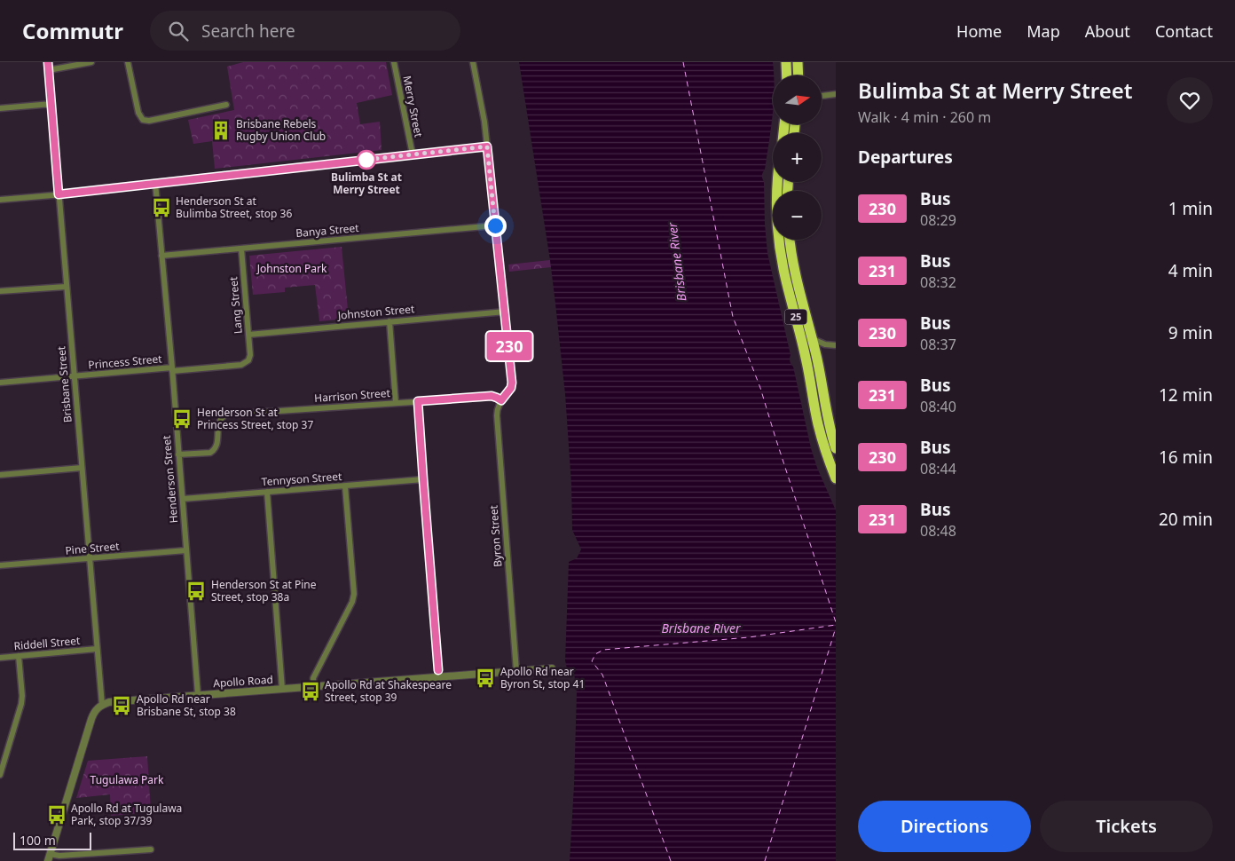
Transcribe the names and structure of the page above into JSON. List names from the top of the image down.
{
  "streets": {
    "highway": ["25"],
    "street": [
      "Merry Street",
      "Banya Street",
      "Lang Street",
      "Johnston Street",
      "Princess Street",
      "Brisbane Street",
      "Harrison Street",
      "Henderson Street",
      "Tennyson Street",
      "Byron Street",
      "Pine Street",
      "Riddell Street",
      "Apollo Road"
    ]
  },
  "crossings": [
    ["Banya Street", "Lang Street"],
    ["Banya Street", "Henderson Street"],
    ["Banya Street", "Byron Street"],
    ["Lang Street", "Johnston Street"],
    ["Lang Street", "Princess Street"],
    ["Johnston Street", "Byron Street"],
    ["Princess Street", "Brisbane Street"],
    ["Princess Street", "Henderson Street"],
    ["Brisbane Street", "Pine Street"],
    ["Brisbane Street", "Riddell Street"],
    ["Brisbane Street", "Apollo Road"],
    ["Harrison Street", "Henderson Street"],
    ["Harrison Street", "Byron Street"],
    ["Henderson Street", "Tennyson Street"],
    ["Henderson Street", "Pine Street"],
    ["Henderson Street", "Apollo Road"],
    ["Byron Street", "Apollo Road"]
  ],
  "water": ["Brisbane River"],
  "parks": ["Johnston Park", "Tugulawa Park"],
  "places": {
    "building": ["Brisbane Rebels Rugby Union Club"],
    "other": ["Bulimba St at Merry Street"],
    "bus stop": [
      "Henderson St at Bulimba Street, stop 36",
      "Henderson St at Princess Street, stop 37",
      "Henderson St at Pine Street, stop 38a",
      "Apollo Rd near Byron St, stop 41",
      "Apollo Rd at Shakespeare Street, stop 39",
      "Apollo Rd near Brisbane St, stop 38",
      "Apollo Rd at Tugulawa Park, stop 37/39"
    ]
  },
  "lines": ["bus line 230"],
  "scale_bar": "100 m",
  "north": "right",
  "page": {
    "header": "Commutr",
    "search": "Search here",
    "nav": [
      "Home",
      "Map",
      "About",
      "Contact"
    ],
    "on_map": "230",
    "heading": [
      ["Bulimba St at Merry Street", "Walk · 4 min · 260 m"],
      "Departures"
    ],
    "map_buttons": ["+", "−"],
    "list": [
      {
        "mark": "230",
        "name": "Bus",
        "note": "08:29",
        "value": "1 min"
      },
      {
        "mark": "231",
        "name": "Bus",
        "note": "08:32",
        "value": "4 min"
      },
      {
        "mark": "230",
        "name": "Bus",
        "note": "08:37",
        "value": "9 min"
      },
      {
        "mark": "231",
        "name": "Bus",
        "note": "08:40",
        "value": "12 min"
      },
      {
        "mark": "230",
        "name": "Bus",
        "note": "08:44",
        "value": "16 min"
      },
      {
        "mark": "231",
        "name": "Bus",
        "note": "08:48",
        "value": "20 min"
      }
    ],
    "buttons": ["Directions", "Tickets"],
    "scale": "100 m"
  }
}
